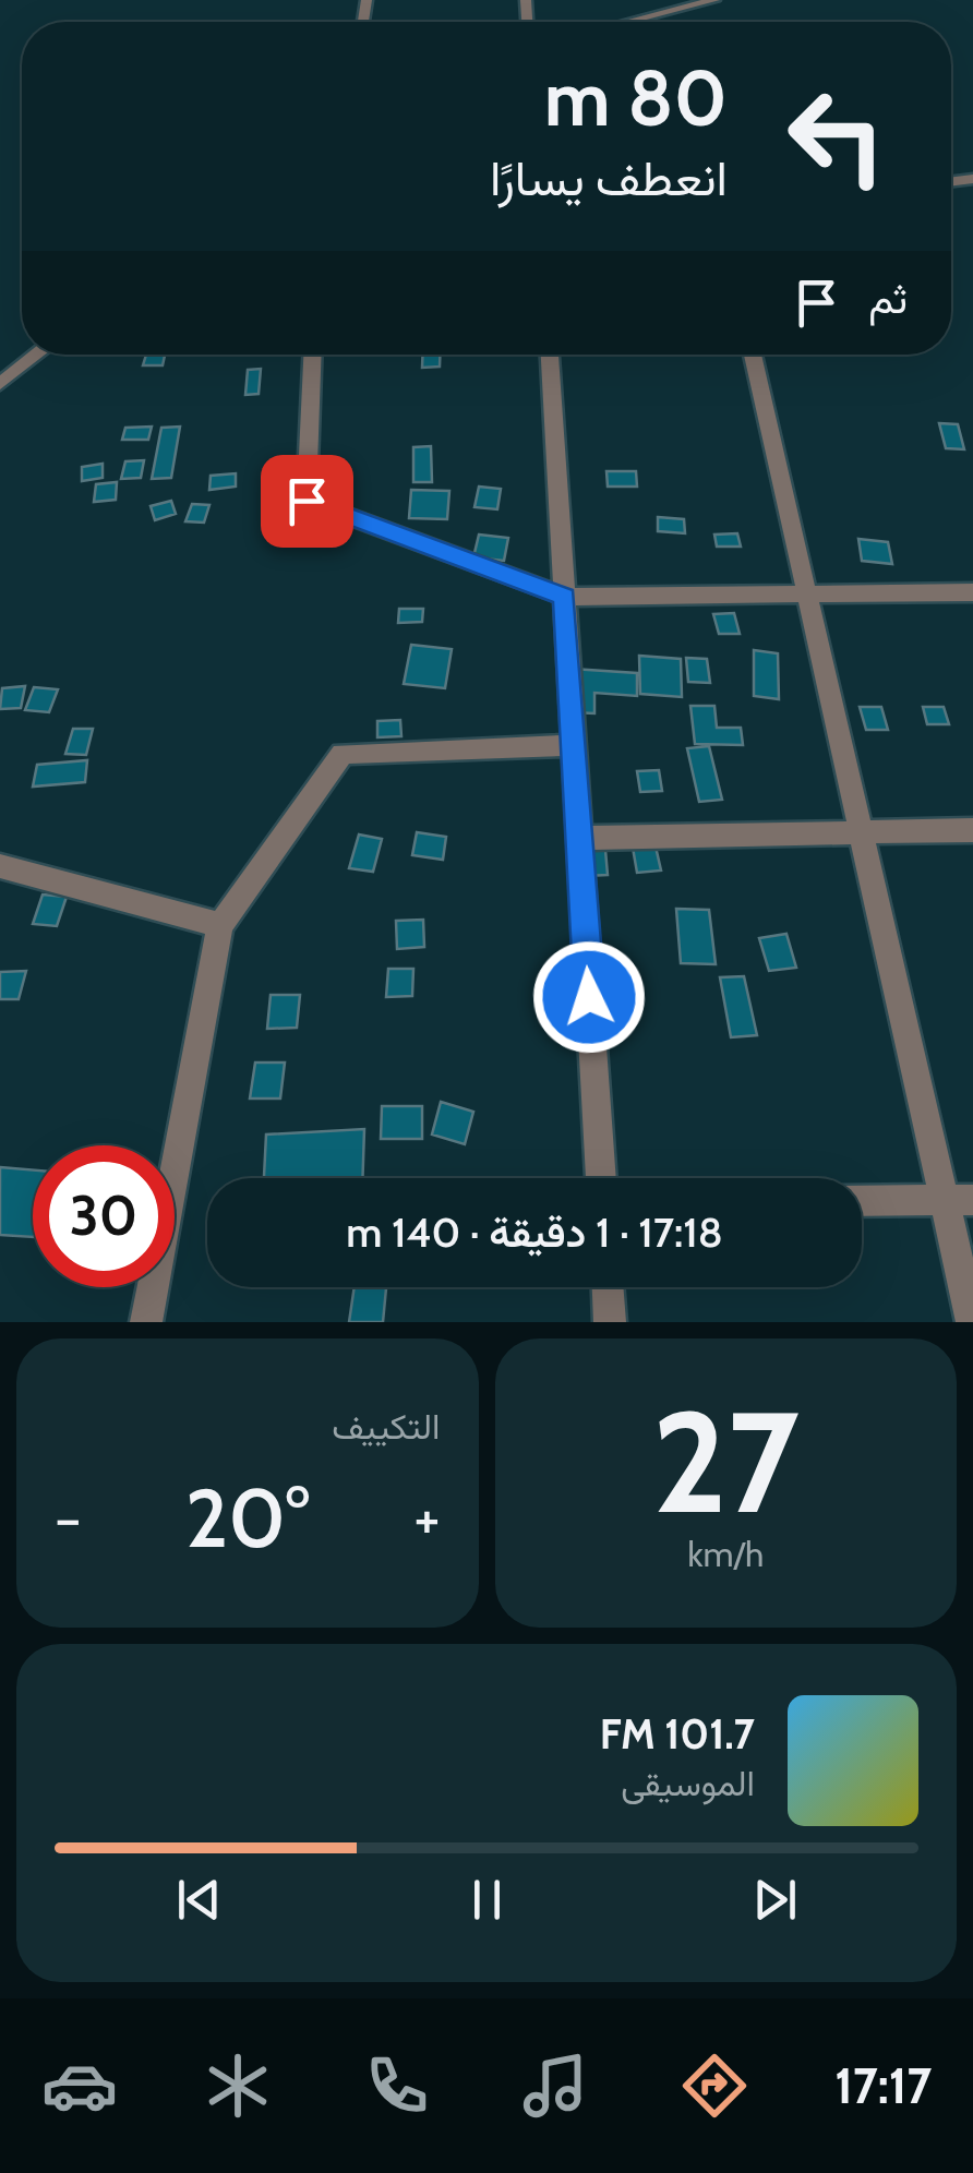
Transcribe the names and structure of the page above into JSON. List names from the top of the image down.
{
  "page": {
    "turn": ["80 m", "انعطف يسارًا"],
    "then": "ثم",
    "limit": "30",
    "trip": "17:18 · 1 دقيقة · 140 m",
    "tile": [
      ["27", "km/h"],
      "التكييف"
    ],
    "heat": ["−", "20°", "+"],
    "song": ["101.7 FM", "الموسيقى"],
    "tabs": "17:17"
  }
}
